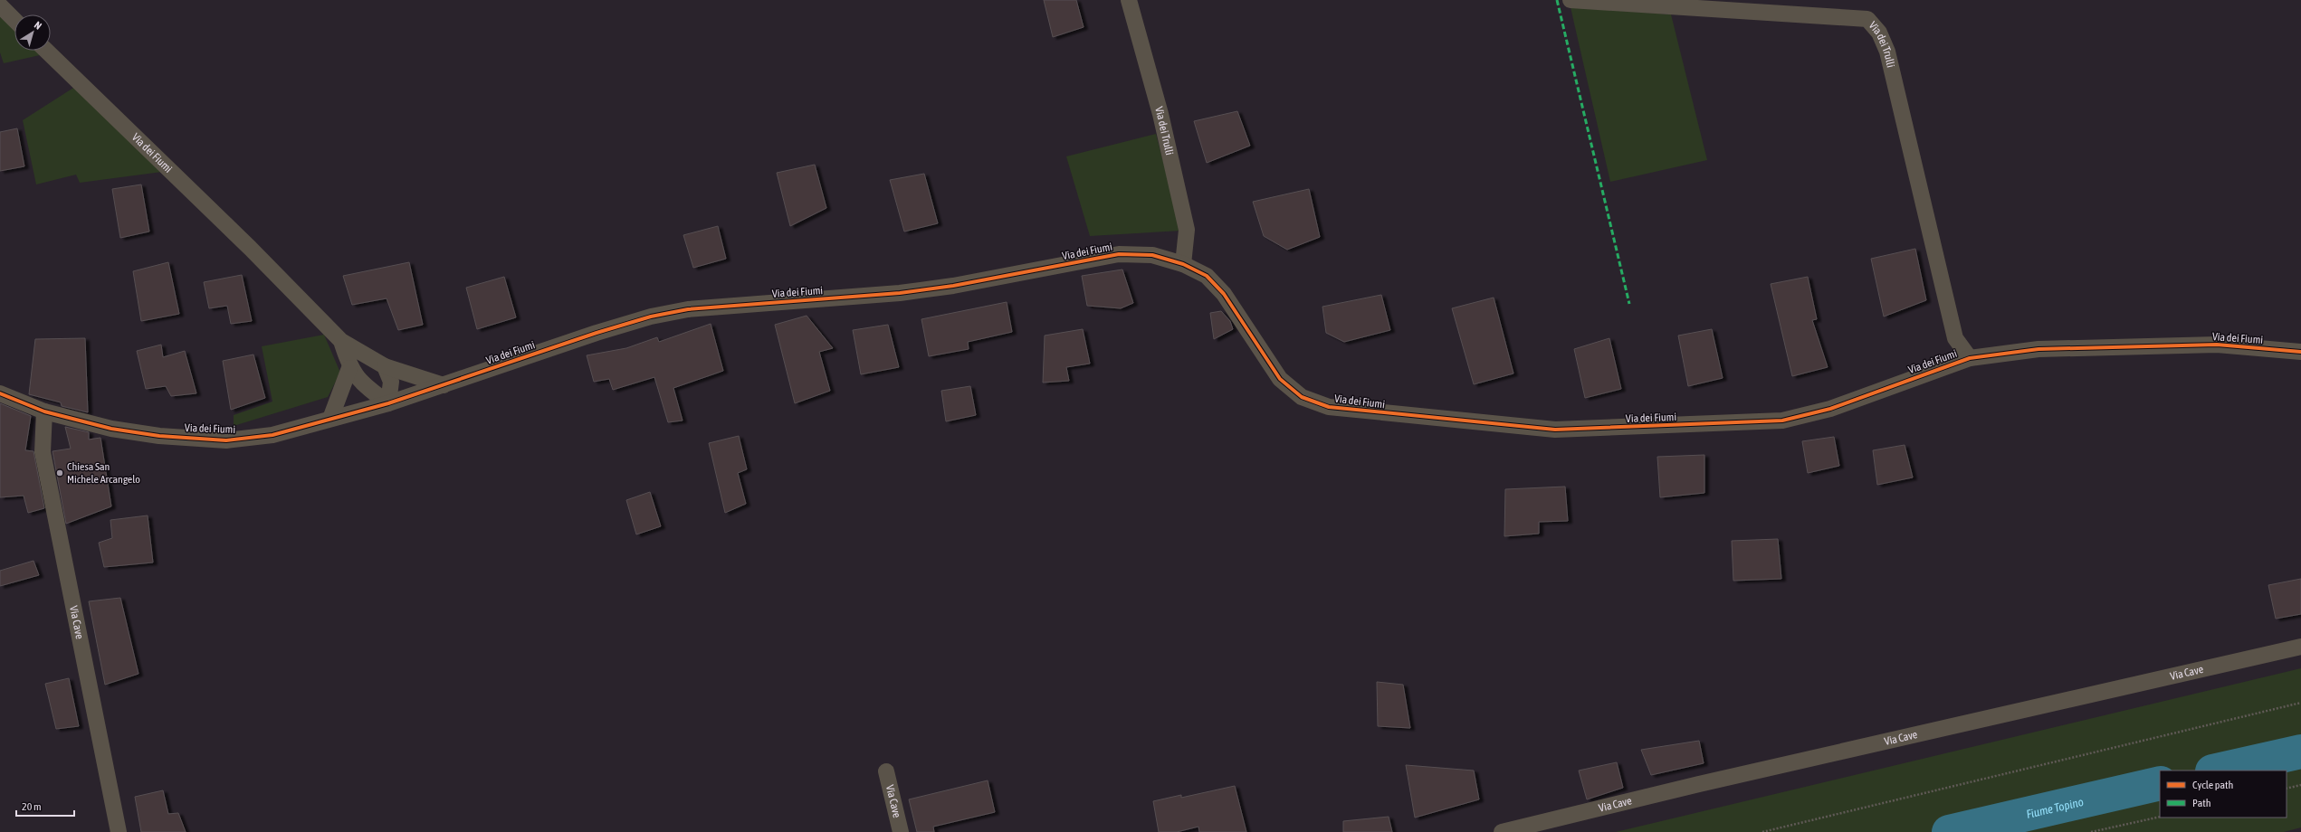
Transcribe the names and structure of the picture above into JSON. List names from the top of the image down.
{
  "streets": {
    "street": ["Via dei Trulli", "Via dei Fiumi", "Via Cave"]
  },
  "crossings": [
    ["Via dei Trulli", "Via dei Fiumi"],
    ["Via dei Fiumi", "Via Cave"]
  ],
  "water": ["Fiume Topino"],
  "places": ["Chiesa San Michele Arcangelo"],
  "legend": ["Cycle path", "Path"],
  "scale_bar": "20 m",
  "north": "top right"
}
